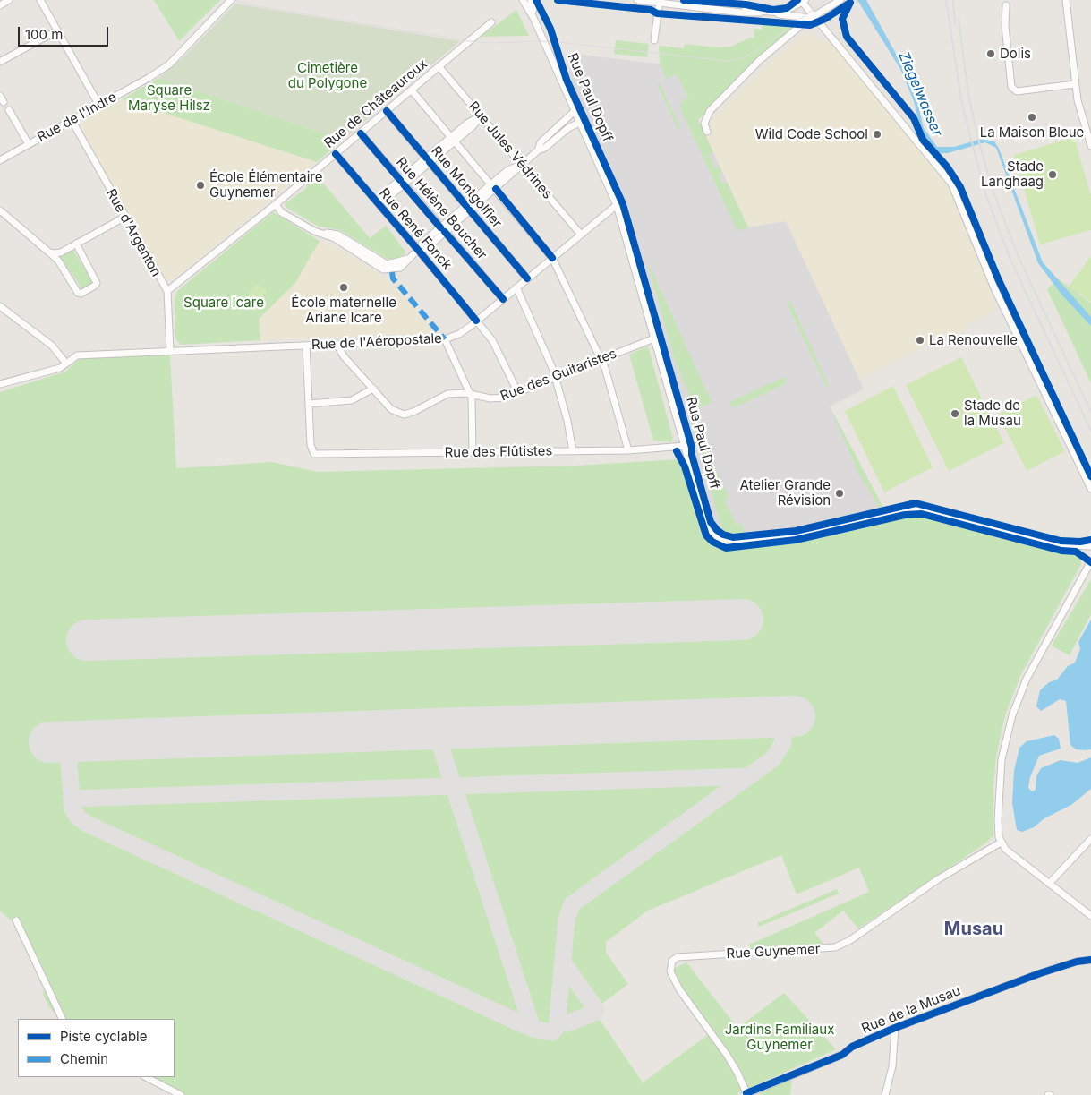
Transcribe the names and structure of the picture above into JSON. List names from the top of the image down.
{
  "streets": {
    "street": [
      "Rue Paul Dopff",
      "Rue de Châteauroux",
      "Rue de l'Indre",
      "Rue Jules Védrines",
      "Rue Montgolfier",
      "Rue Hélène Boucher",
      "Rue René Fonck",
      "Rue d'Argenton",
      "Rue de l'Aéropostale",
      "Rue des Guitaristes",
      "Rue des Flûtistes",
      "Rue Guynemer",
      "Rue de la Musau"
    ]
  },
  "crossings": [
    ["Rue Paul Dopff", "Rue de l'Aéropostale"],
    ["Rue Paul Dopff", "Rue des Guitaristes"],
    ["Rue Paul Dopff", "Rue des Flûtistes"],
    ["Rue de Châteauroux", "Rue Jules Védrines"],
    ["Rue de Châteauroux", "Rue Montgolfier"],
    ["Rue de Châteauroux", "Rue Hélène Boucher"],
    ["Rue de Châteauroux", "Rue René Fonck"],
    ["Rue de Châteauroux", "Rue d'Argenton"],
    ["Rue de l'Indre", "Rue d'Argenton"],
    ["Rue Jules Védrines", "Rue de l'Aéropostale"],
    ["Rue Montgolfier", "Rue de l'Aéropostale"],
    ["Rue Hélène Boucher", "Rue de l'Aéropostale"],
    ["Rue René Fonck", "Rue de l'Aéropostale"],
    ["Rue René Fonck", "Rue des Guitaristes"],
    ["Rue d'Argenton", "Rue de l'Aéropostale"],
    ["Rue de l'Aéropostale", "Rue des Guitaristes"],
    ["Rue Guynemer", "Rue de la Musau"]
  ],
  "districts": ["Musau"],
  "water": ["Ziegelwasser"],
  "parks": [
    "Cimetière du Polygone",
    "Square Maryse Hilsz",
    "Square Icare",
    "Jardins Familiaux Guynemer"
  ],
  "places": [
    "Dolis",
    "La Maison Bleue",
    "Wild Code School",
    "Stade Langhaag",
    "École Élémentaire Guynemer",
    "École maternelle Ariane Icare",
    "La Renouvelle",
    "Stade de la Musau",
    "Atelier Grande Révision"
  ],
  "legend": ["Piste cyclable", "Chemin"],
  "scale_bar": "100 m"
}
